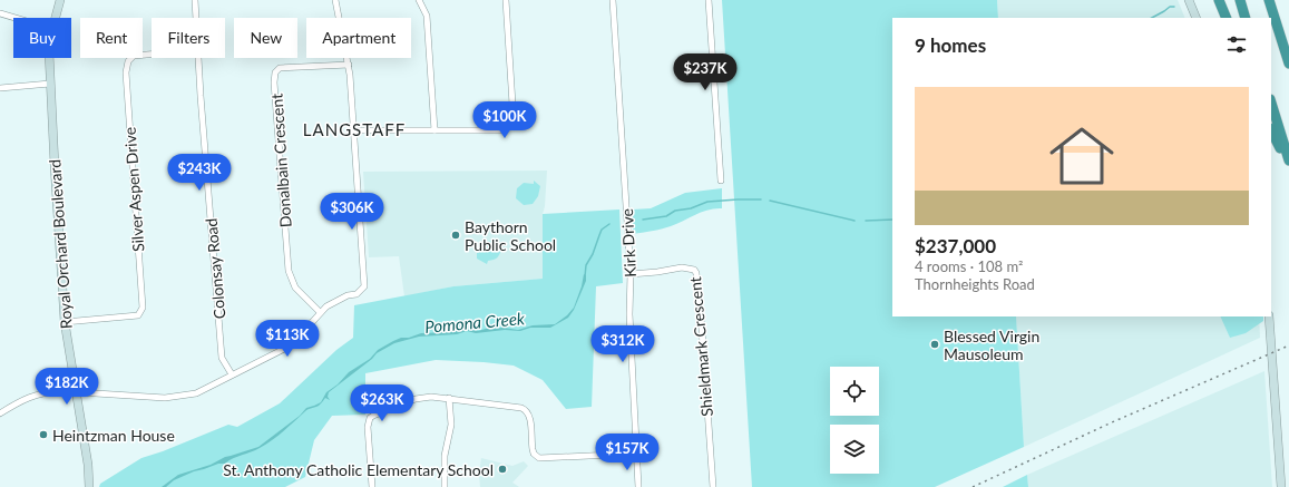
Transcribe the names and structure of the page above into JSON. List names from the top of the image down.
{
  "streets": {
    "street": [
      "Donalbain Crescent",
      "Silver Aspen Drive",
      "Kirk Drive",
      "Royal Orchard Boulevard",
      "Colonsay Road",
      "Shieldmark Crescent"
    ]
  },
  "crossings": [
    ["Silver Aspen Drive", "Royal Orchard Boulevard"],
    ["Kirk Drive", "Shieldmark Crescent"]
  ],
  "districts": ["LANGSTAFF"],
  "water": ["Pomona Creek"],
  "places": [
    "Baythorn Public School",
    "Blessed Virgin Mausoleum",
    "Heintzman House",
    "St. Anthony Catholic Elementary School"
  ],
  "page": {
    "chip": [
      "Buy",
      "Rent",
      "Filters",
      "New",
      "Apartment"
    ],
    "heading": "9 homes",
    "price": [
      "$237K",
      "$100K",
      "$243K",
      "$306K",
      "$113K",
      "$312K",
      "$182K",
      "$263K",
      "$157K"
    ],
    "list": [
      {
        "name": "$237,000",
        "note": "4 rooms · 108 m² · Thornheights Road"
      }
    ]
  }
}
